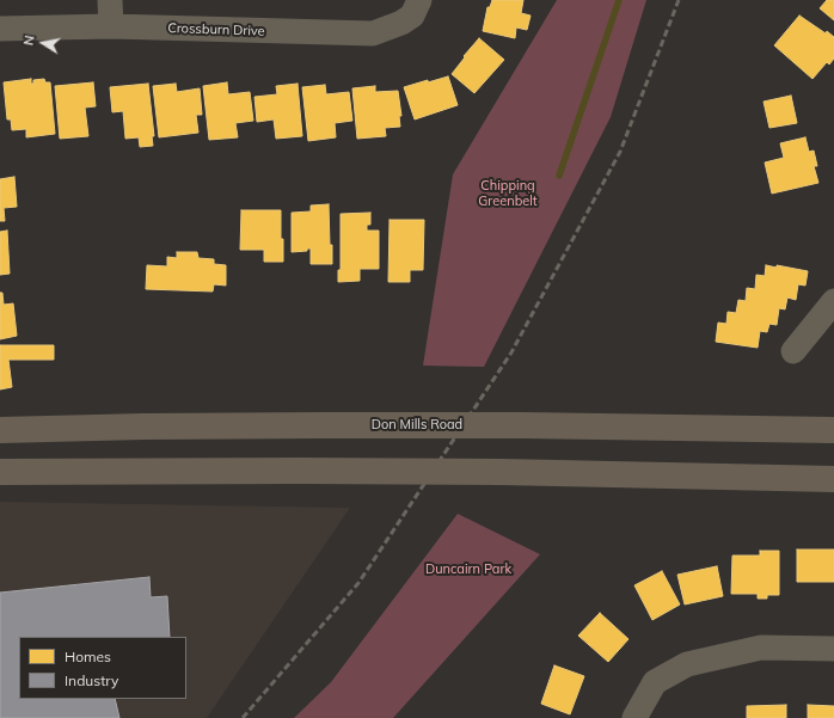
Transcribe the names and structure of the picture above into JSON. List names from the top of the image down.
{
  "streets": {
    "main road": ["Don Mills Road"],
    "street": ["Crossburn Drive"]
  },
  "parks": ["Chipping Greenbelt", "Duncairn Park"],
  "legend": ["Homes", "Industry"],
  "north": "left"
}
